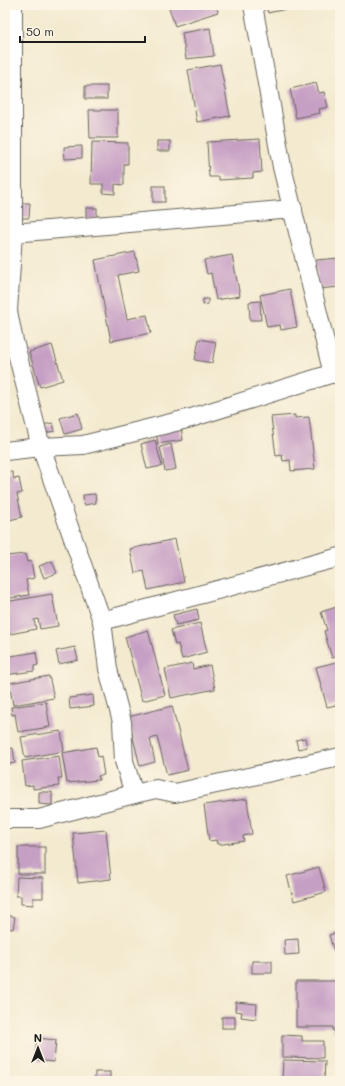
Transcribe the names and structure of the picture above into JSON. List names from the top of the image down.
{
  "scale_bar": "50 m",
  "north": "top"
}
